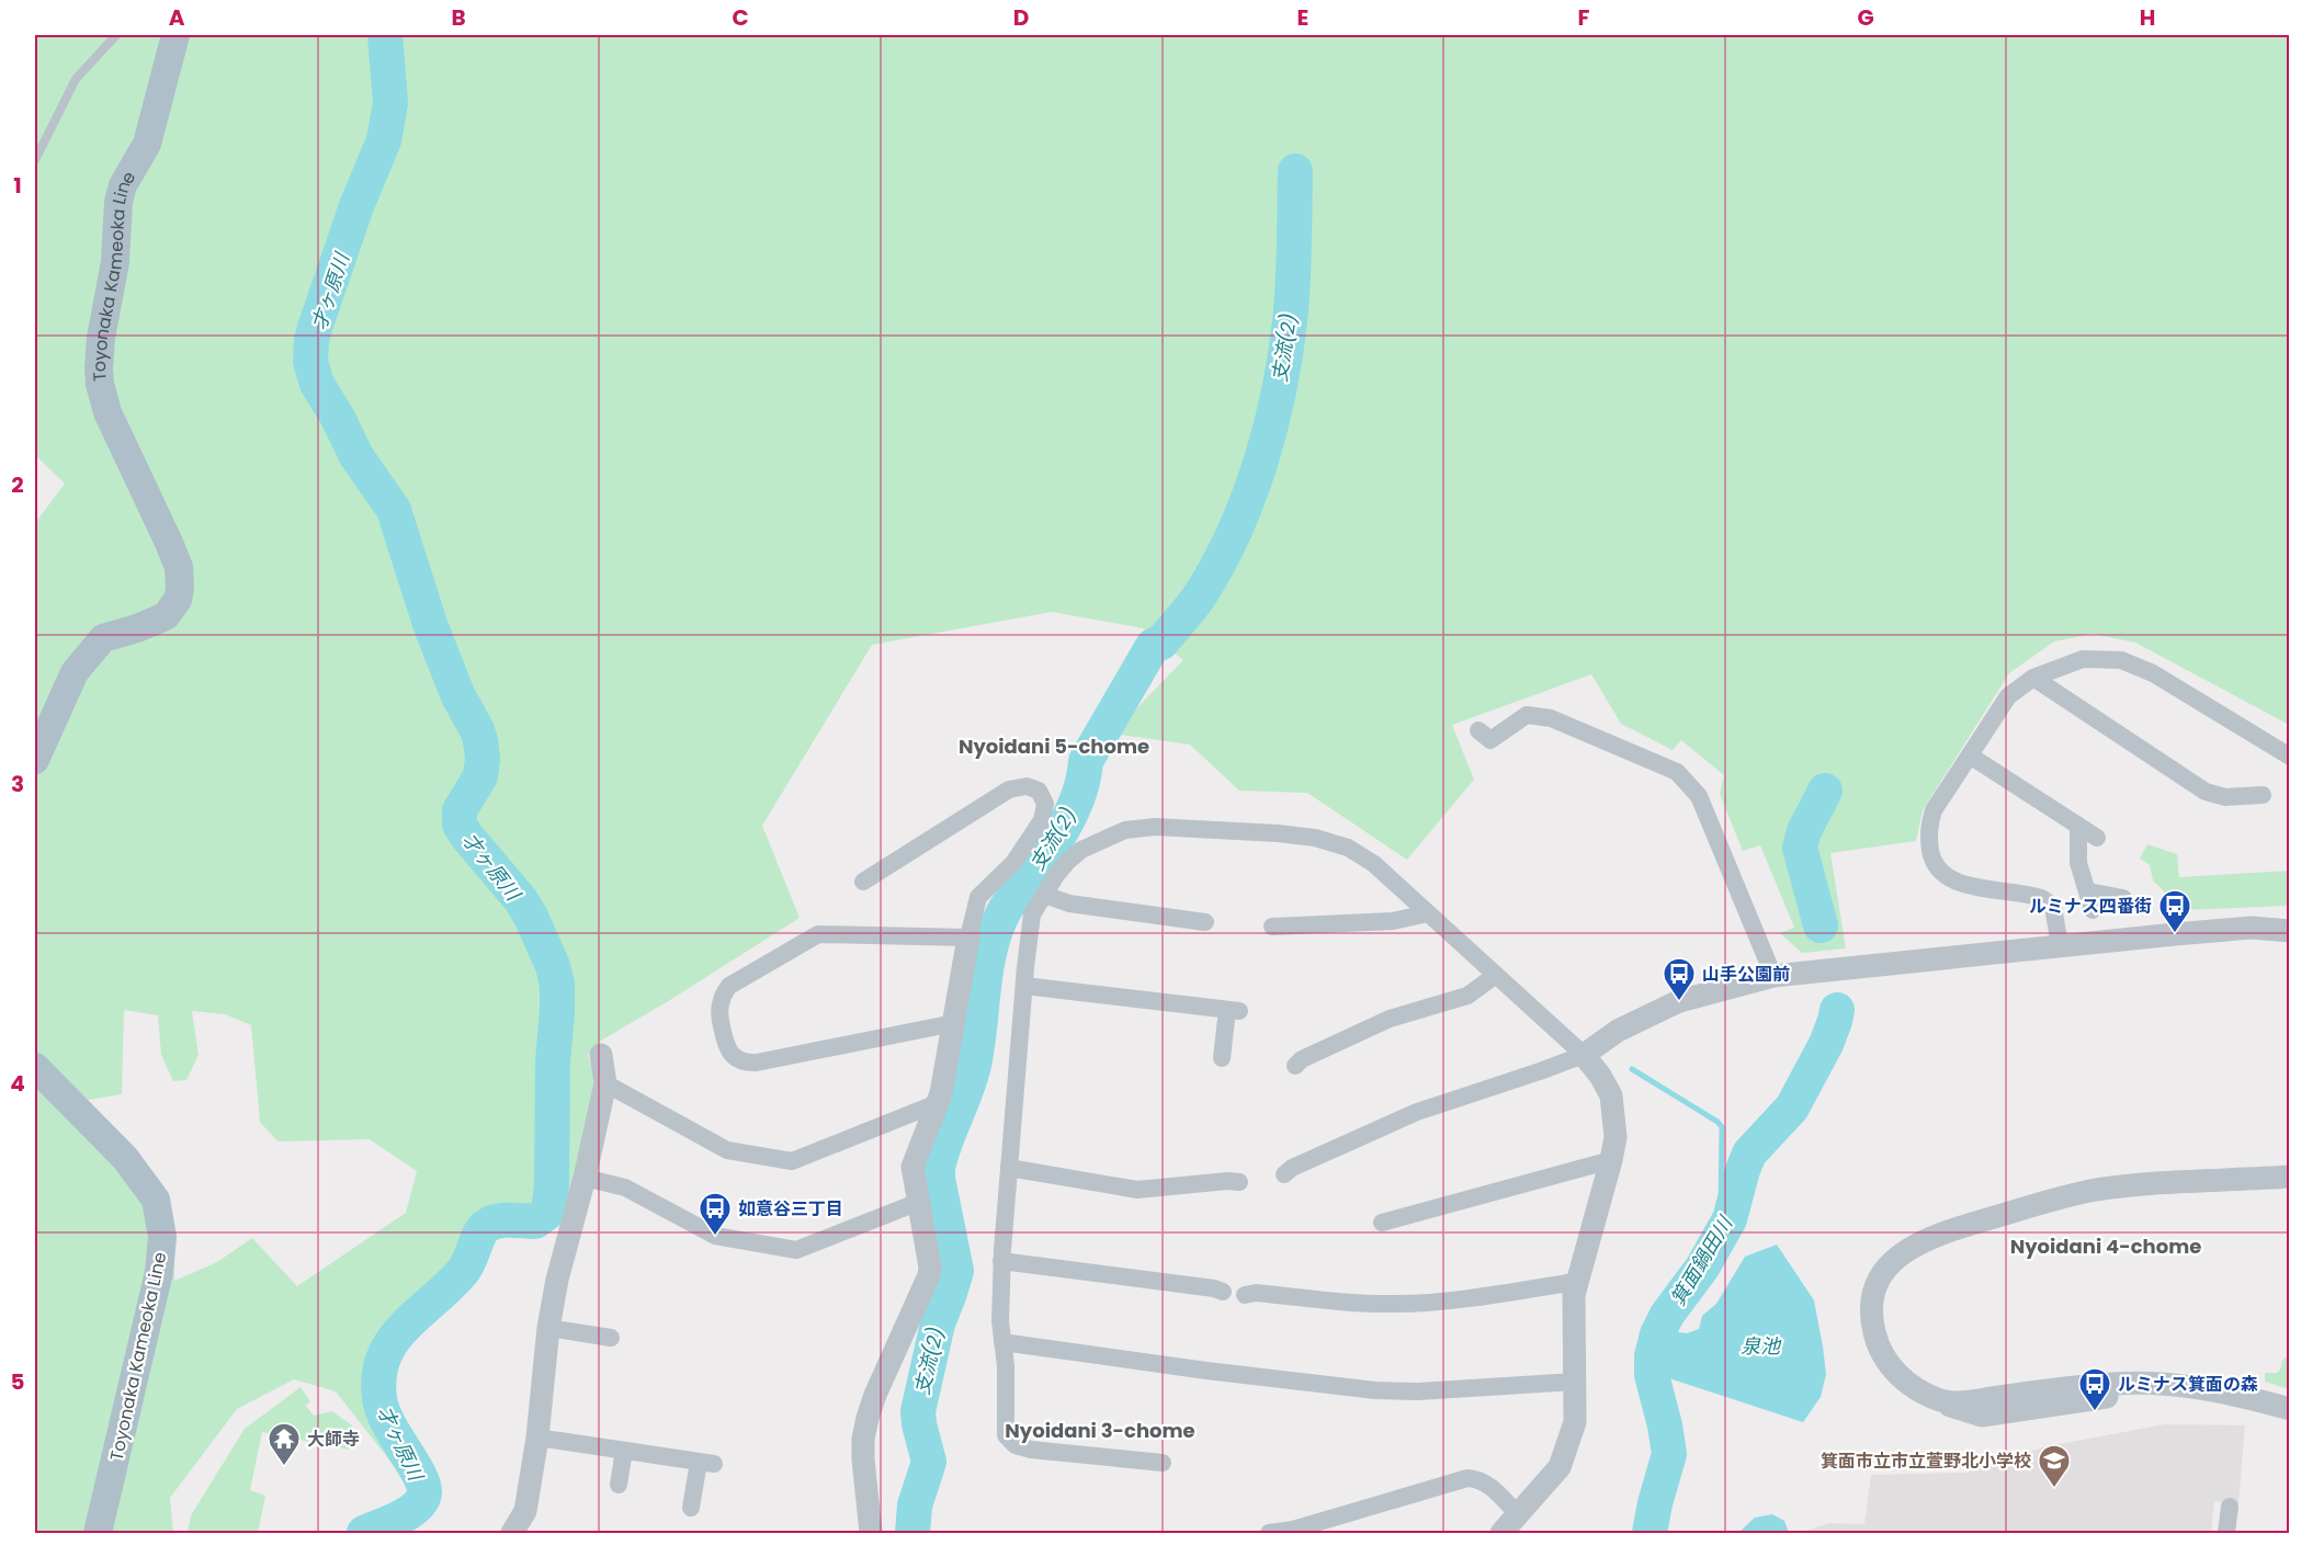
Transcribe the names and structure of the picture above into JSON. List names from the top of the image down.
{
  "streets": {
    "main road": ["Toyonaka Kameoka Line"]
  },
  "districts": ["Nyoidani 5-chome", "Nyoidani 4-chome", "Nyoidani 3-chome"],
  "water": [
    "才ヶ原川",
    "支流(2)",
    "箕面鍋田川",
    "泉池"
  ],
  "places": {
    "bus stop": [
      "ルミナス四番街",
      "山手公園前",
      "如意谷三丁目",
      "ルミナス箕面の森"
    ],
    "temple": ["大師寺"],
    "school or university": ["箕面市立市立萱野北小学校"]
  },
  "grid": {
    "columns": [
      "A",
      "B",
      "C",
      "D",
      "E",
      "F",
      "G",
      "H"
    ],
    "rows": [
      "1",
      "2",
      "3",
      "4",
      "5"
    ]
  }
}
